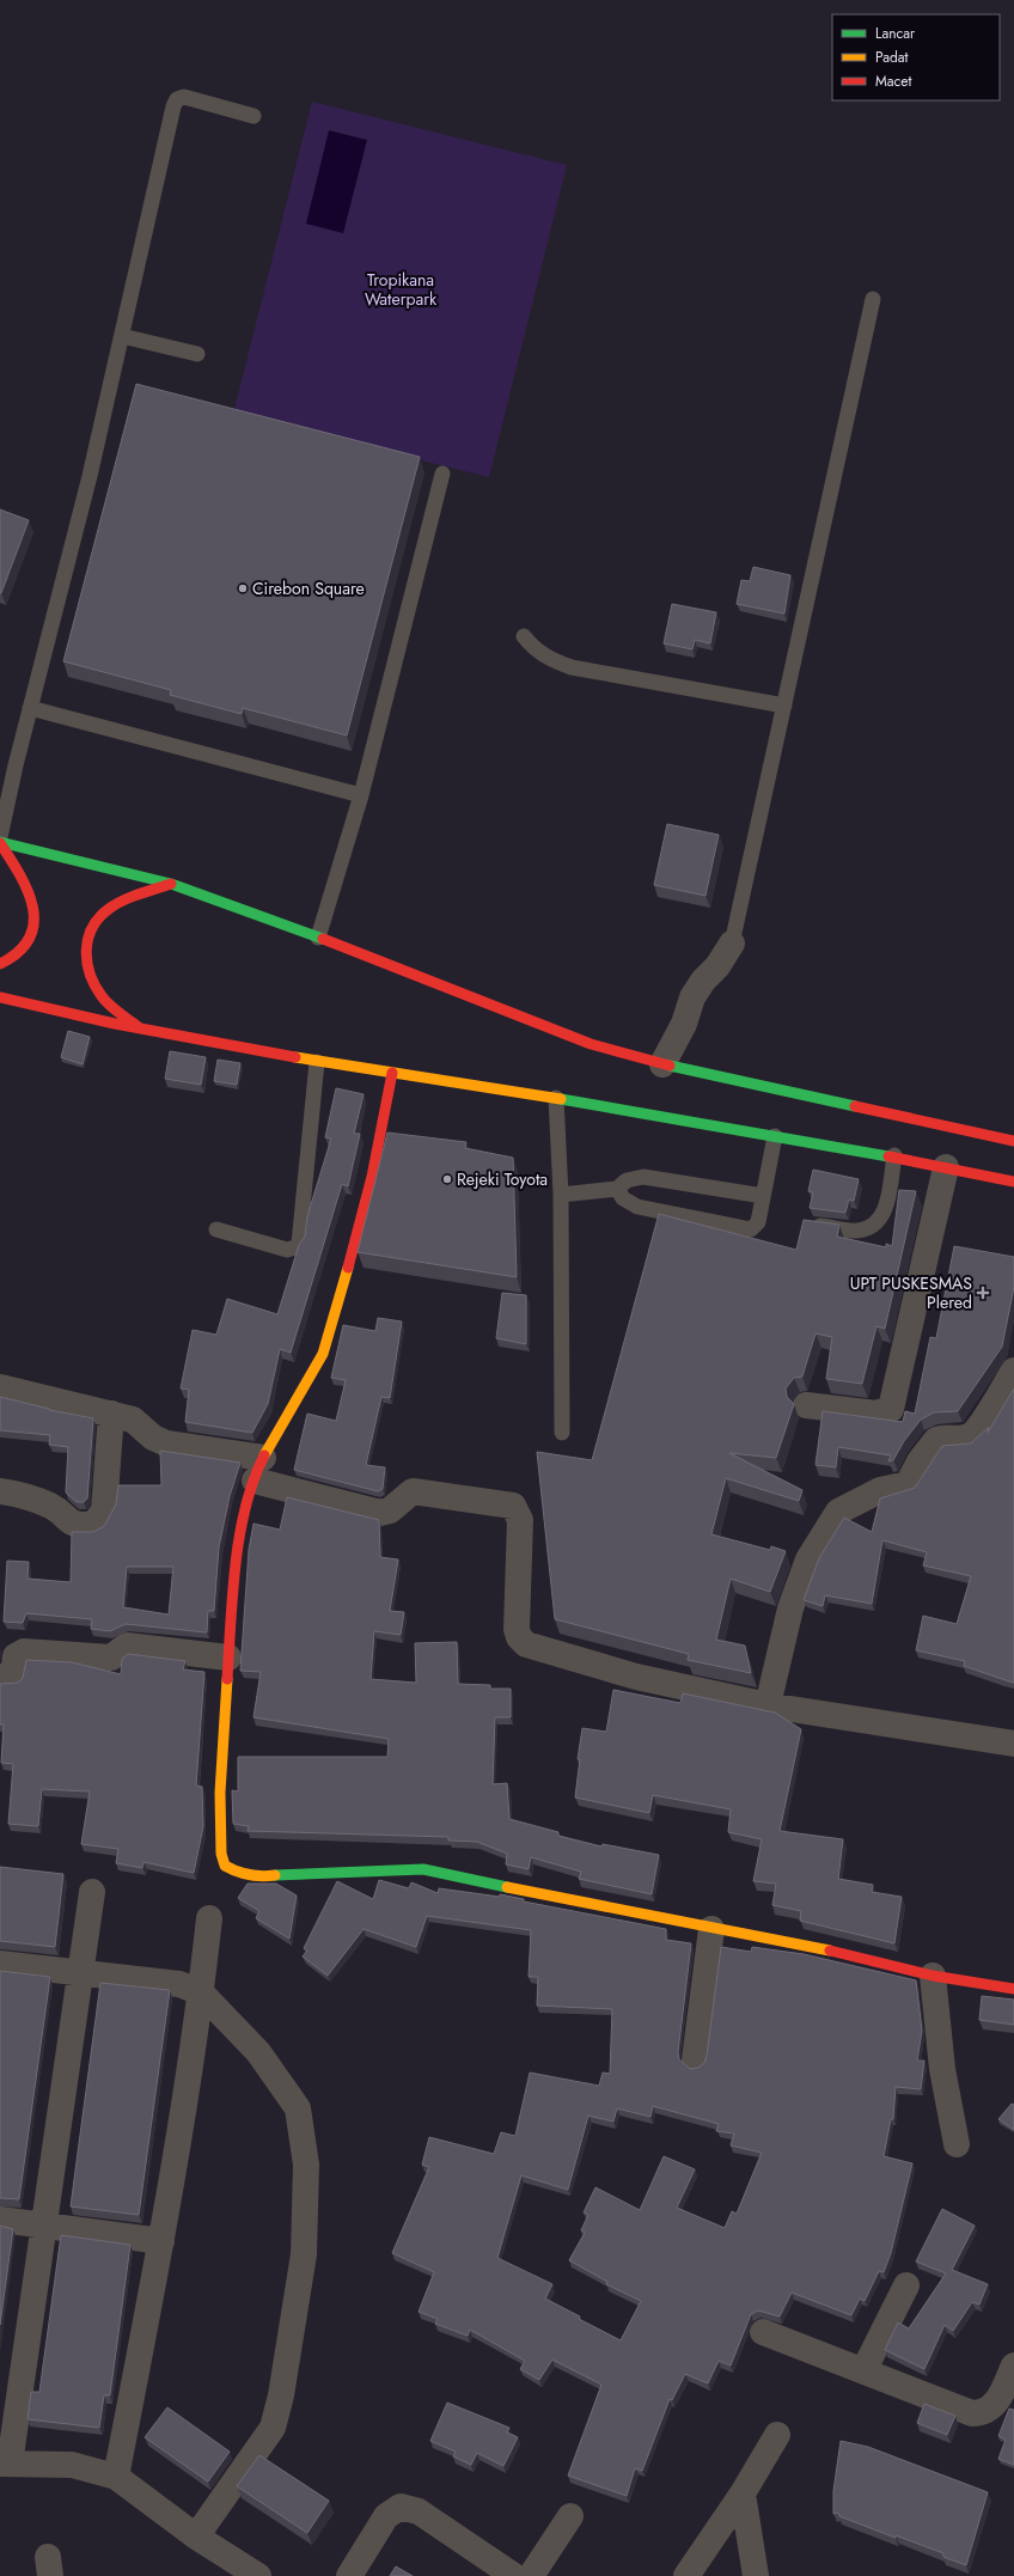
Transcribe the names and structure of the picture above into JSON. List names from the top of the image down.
{
  "parks": ["Tropikana Waterpark"],
  "places": {
    "other": ["Cirebon Square", "Rejeki Toyota"],
    "health": ["UPT PUSKESMAS Plered"]
  },
  "legend": ["Lancar", "Padat", "Macet"]
}
